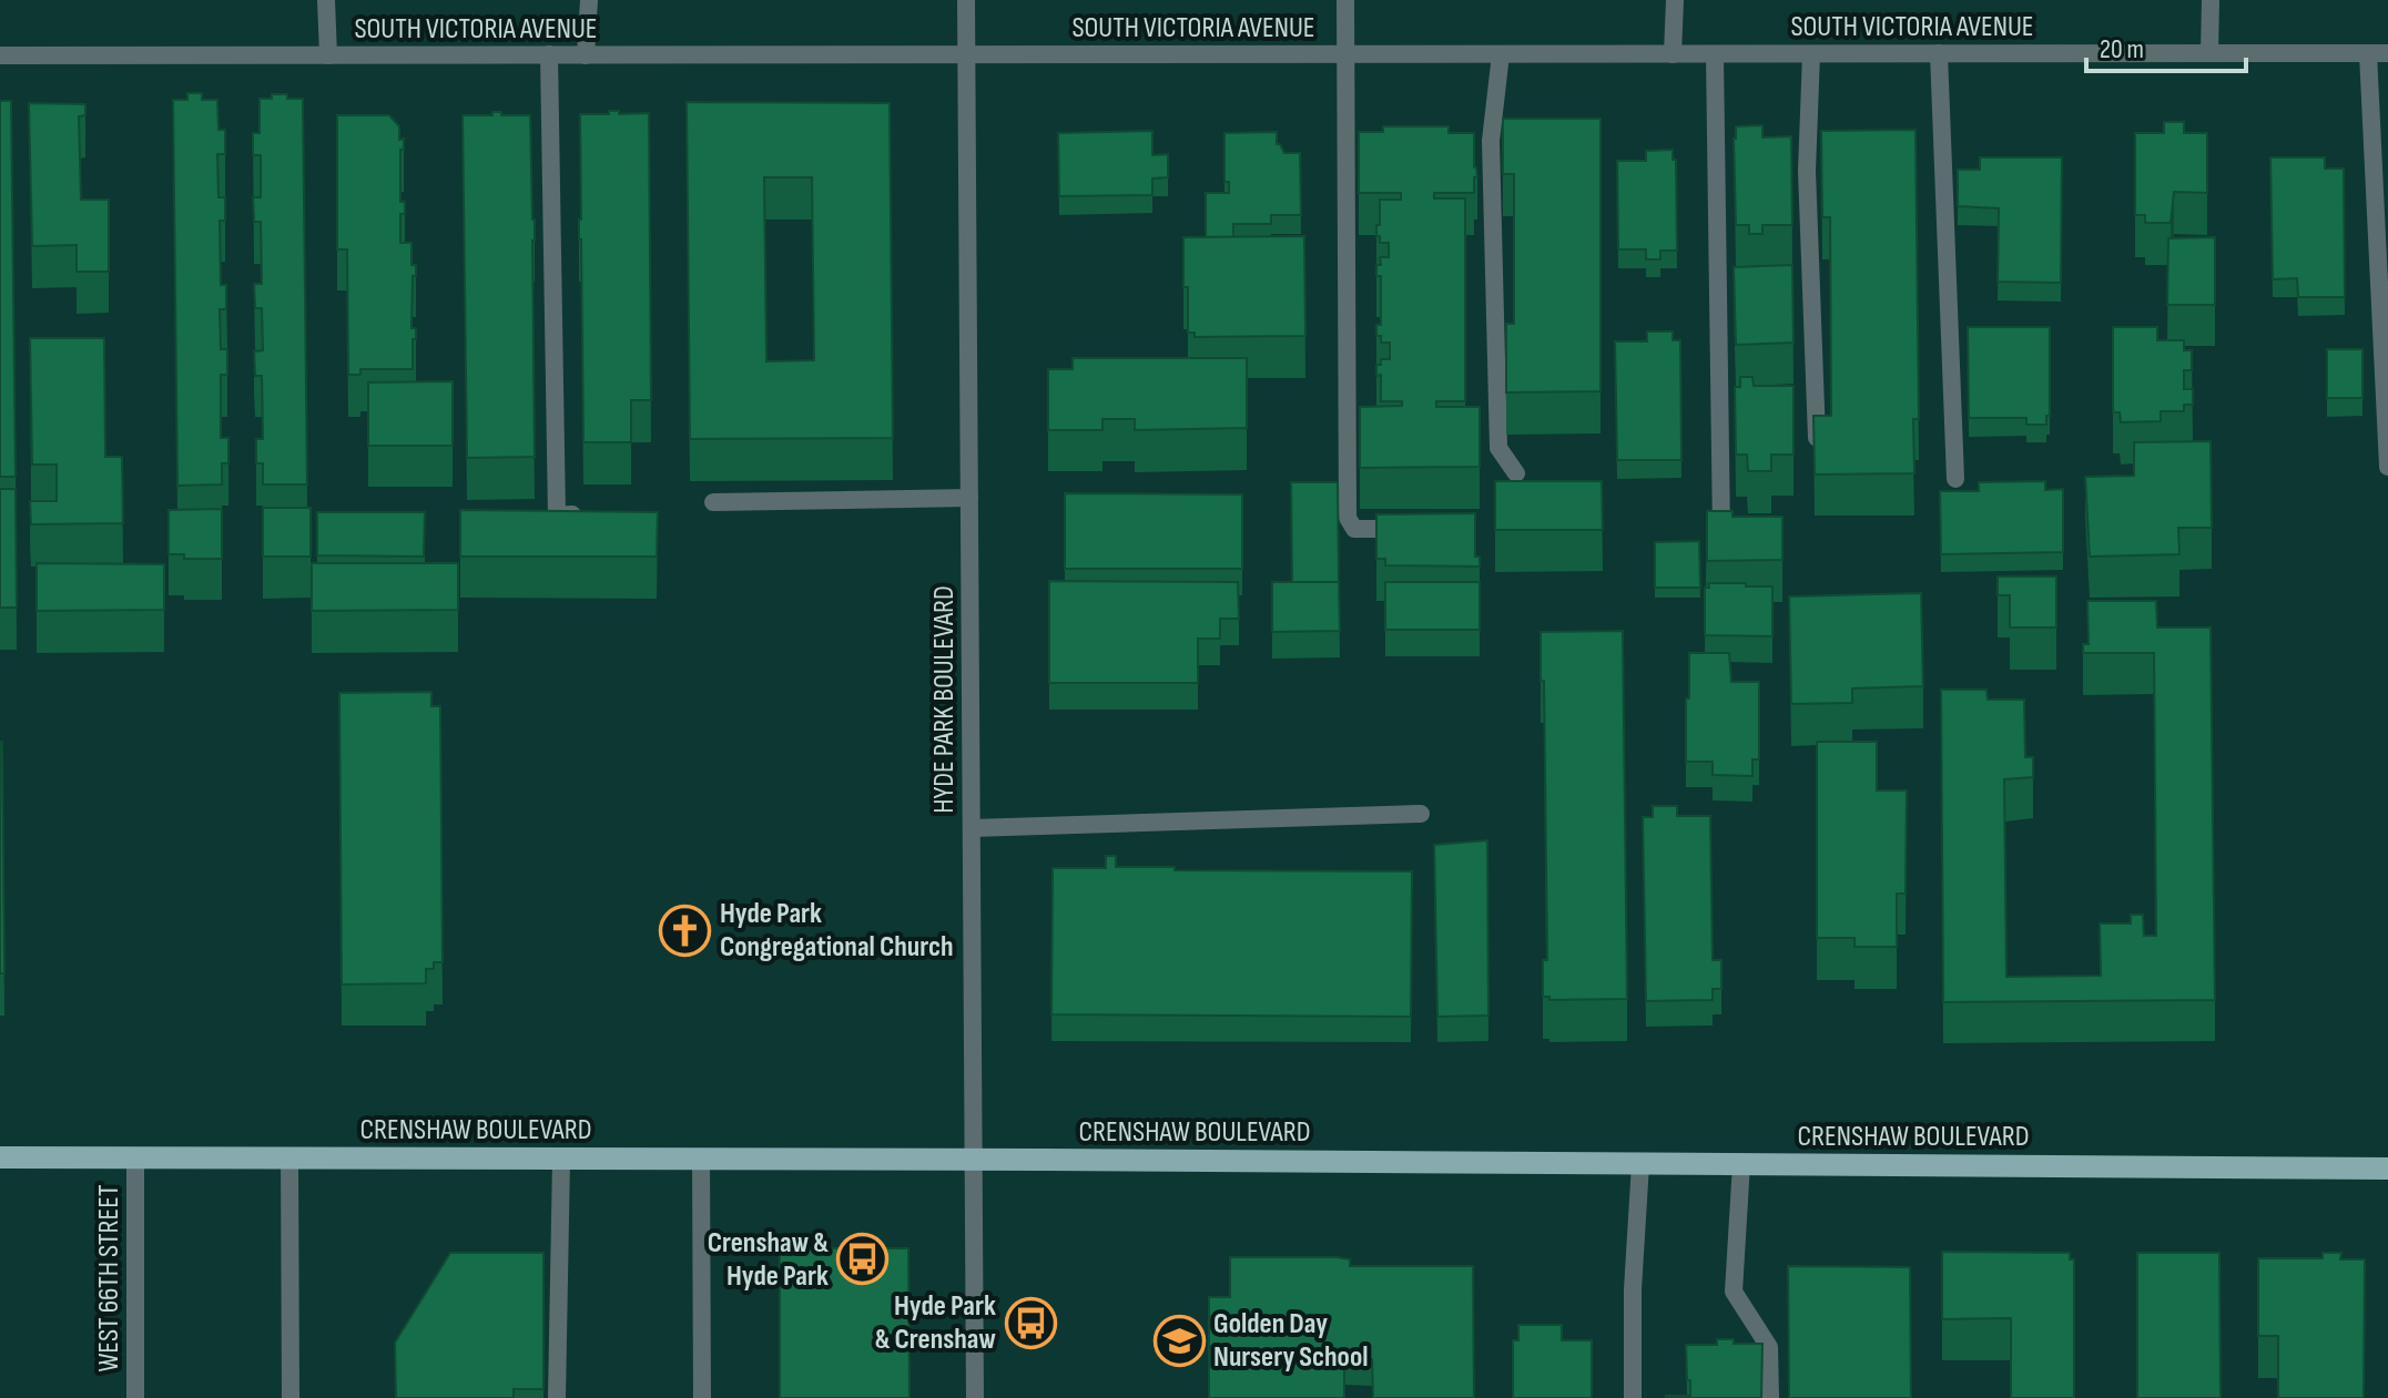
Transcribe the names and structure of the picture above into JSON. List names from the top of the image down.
{
  "streets": {
    "main road": ["CRENSHAW BOULEVARD"],
    "street": ["SOUTH VICTORIA AVENUE", "HYDE PARK BOULEVARD", "WEST 66TH STREET"]
  },
  "crossings": [
    ["SOUTH VICTORIA AVENUE", "HYDE PARK BOULEVARD"],
    ["HYDE PARK BOULEVARD", "CRENSHAW BOULEVARD"],
    ["CRENSHAW BOULEVARD", "WEST 66TH STREET"]
  ],
  "places": {
    "church": ["Hyde Park Congregational Church"],
    "bus stop": ["Crenshaw & Hyde Park", "Hyde Park & Crenshaw"],
    "school or university": ["Golden Day Nursery School"]
  },
  "scale_bar": "20 m"
}
